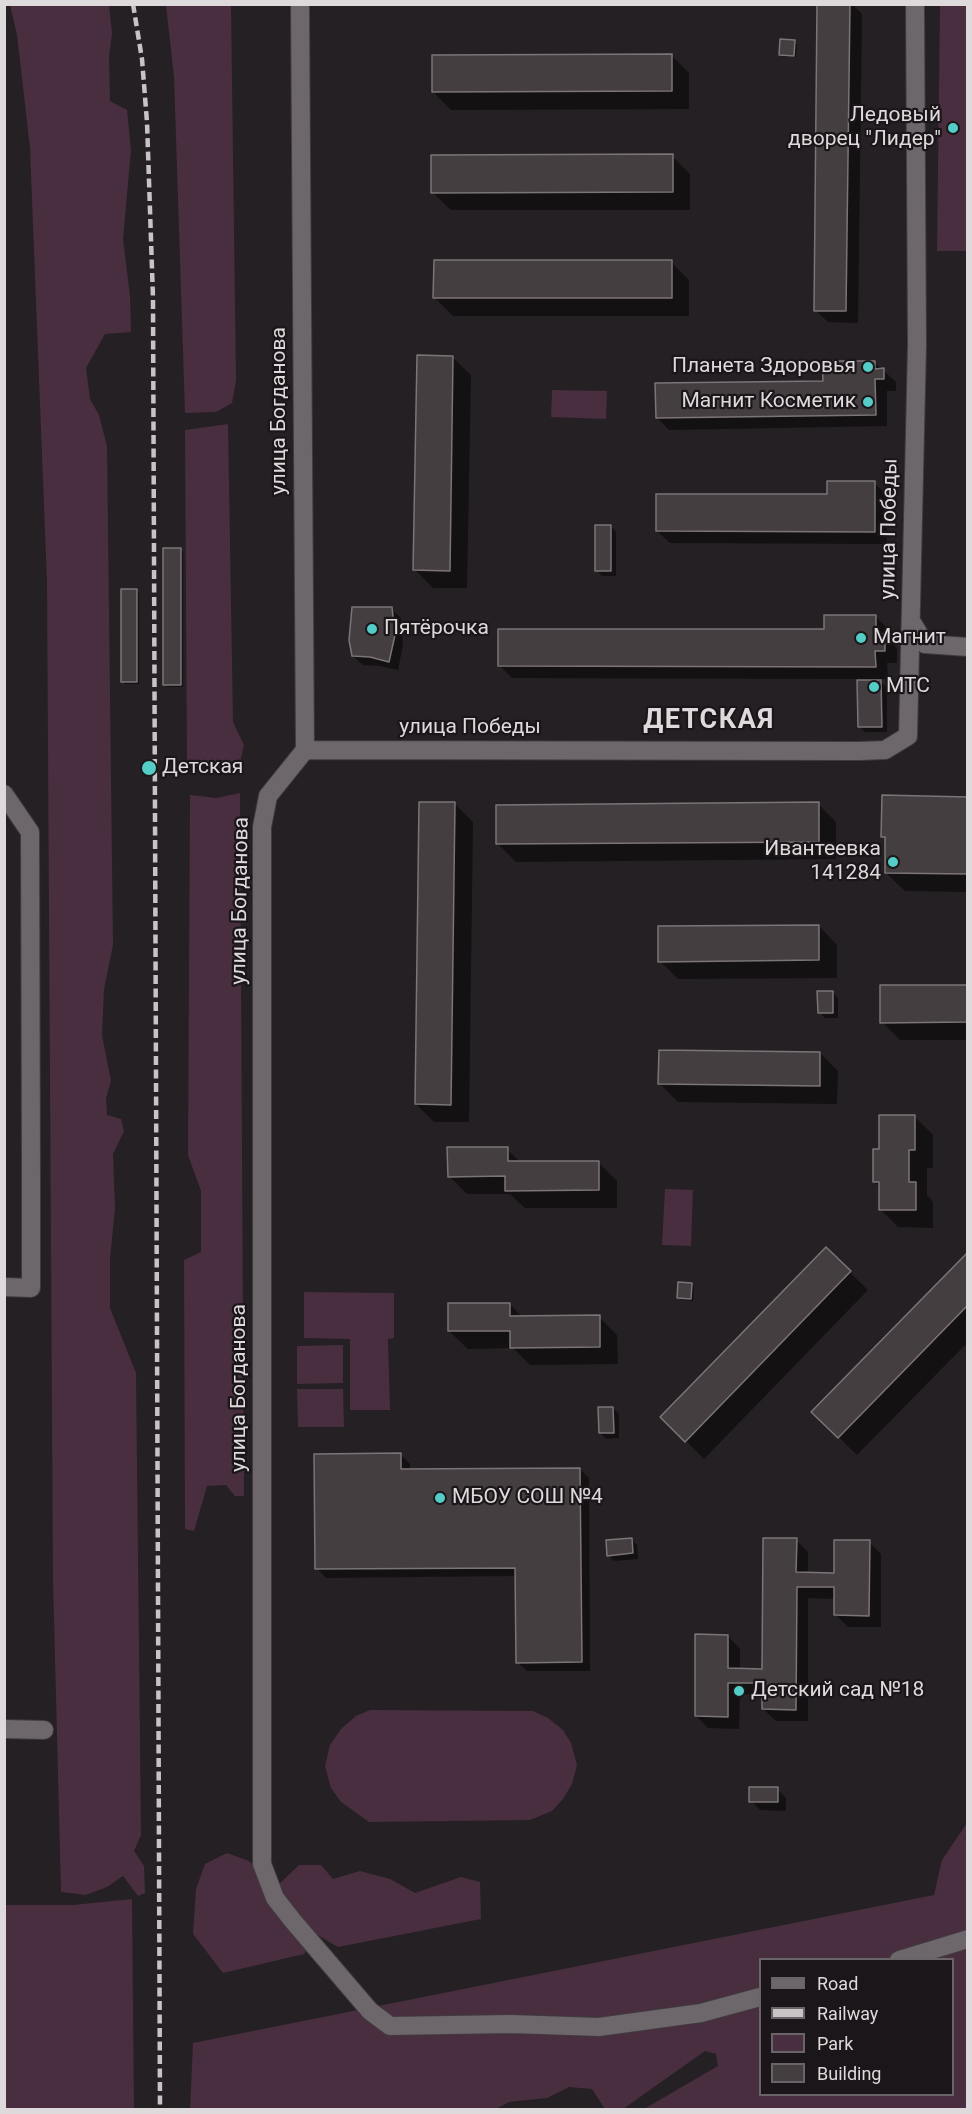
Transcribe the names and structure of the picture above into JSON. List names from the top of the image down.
{
  "streets": {
    "street": ["улица Богданова", "улица Победы"]
  },
  "crossings": [
    ["улица Богданова", "улица Победы"]
  ],
  "districts": ["ДЕТСКАЯ"],
  "places": [
    "Ледовый дворец \"Лидер\"",
    "Планета Здоровья",
    "Магнит Косметик",
    "Пятёрочка",
    "Магнит",
    "МТС",
    "Детская",
    "Ивантеевка 141284",
    "МБОУ СОШ №4",
    "Детский сад №18"
  ],
  "legend": [
    "Road",
    "Railway",
    "Park",
    "Building"
  ]
}
